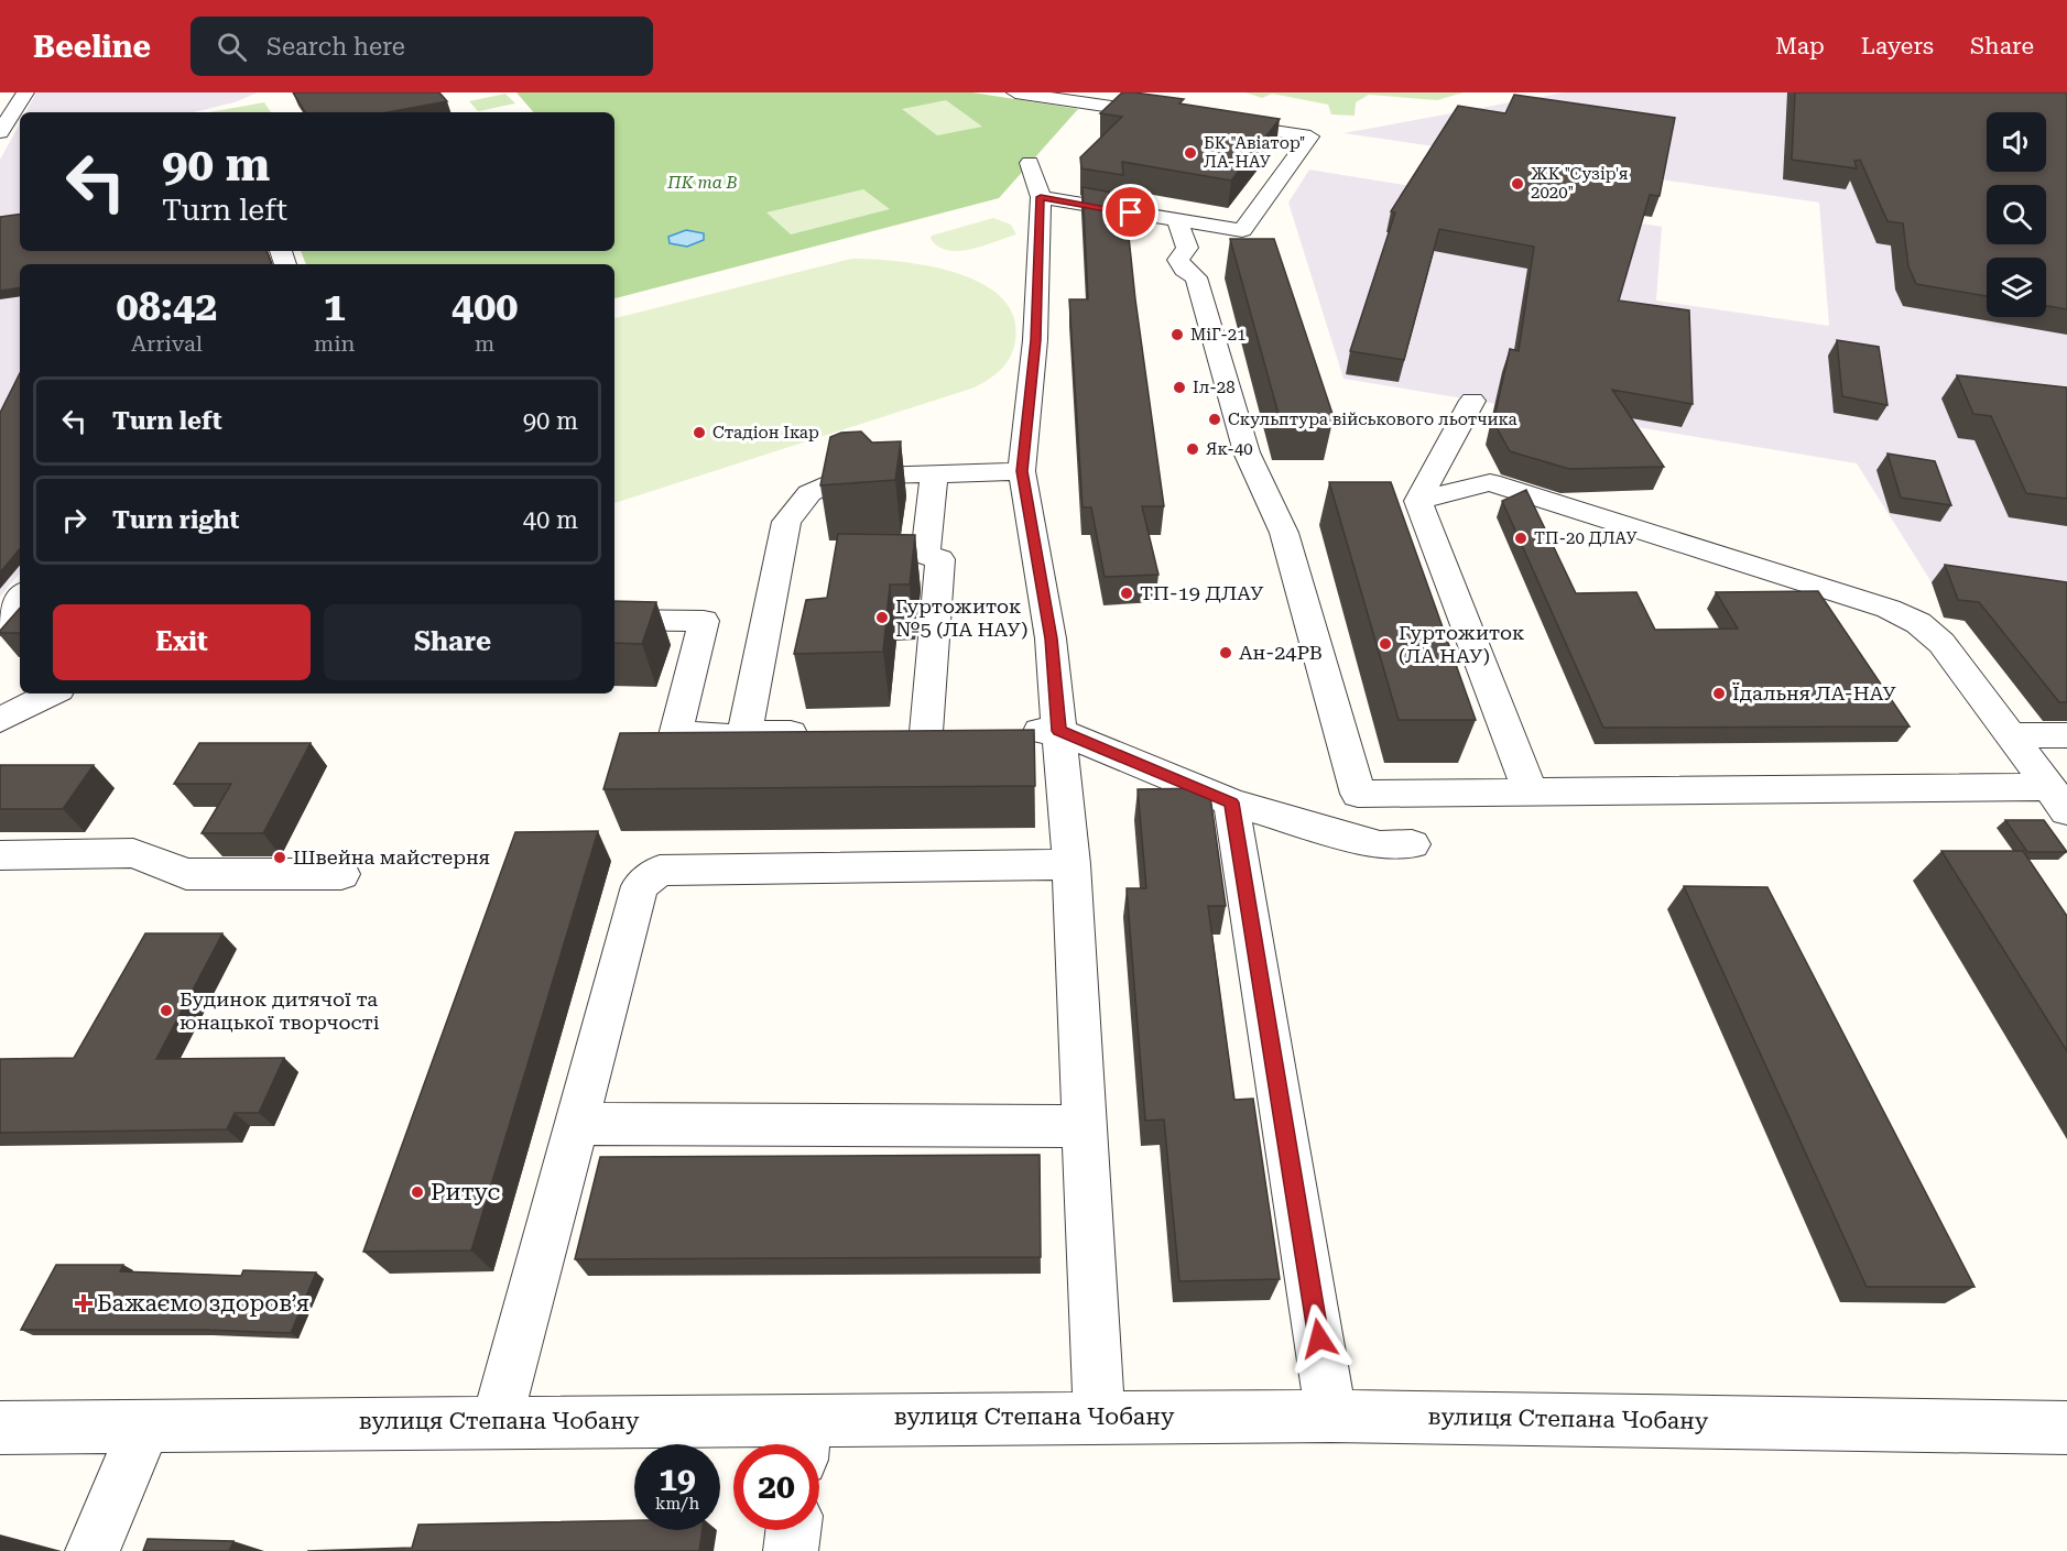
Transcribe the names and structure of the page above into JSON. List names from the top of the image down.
{
  "streets": {
    "street": ["вулиця Степана Чобану"]
  },
  "parks": ["ПК та В"],
  "places": {
    "other": [
      "БК \"Авіатор\" ЛА-НАУ",
      "ЖК \"Сузір'я 2020\"",
      "МіГ-21",
      "Іл-28",
      "Скульптура військового льотчика",
      "Стадіон Ікар",
      "Як-40",
      "ТП-20 ДЛАУ",
      "ТП-19 ДЛАУ",
      "Гуртожиток №5 (ЛА НАУ)",
      "Гуртожиток (ЛА НАУ)",
      "Ан-24РВ",
      "Їдальня ЛА-НАУ",
      "Швейна майстерня",
      "Будинок дитячої та юнацької творчості",
      "Ритус"
    ],
    "health": ["Бажаємо здоров’я"]
  },
  "page": {
    "header": "Beeline",
    "search": "Search here",
    "nav": ["Map", "Layers", "Share"],
    "turn": ["90 m", "Turn left"],
    "eta": [
      "08:42",
      "Arrival",
      "1",
      "min",
      "400",
      "m"
    ],
    "list": [
      {
        "name": "Turn left",
        "value": "90 m"
      },
      {
        "name": "Turn right",
        "value": "40 m"
      }
    ],
    "buttons": ["Exit", "Share"],
    "speed": "19 km/h",
    "limit": "20"
  }
}
